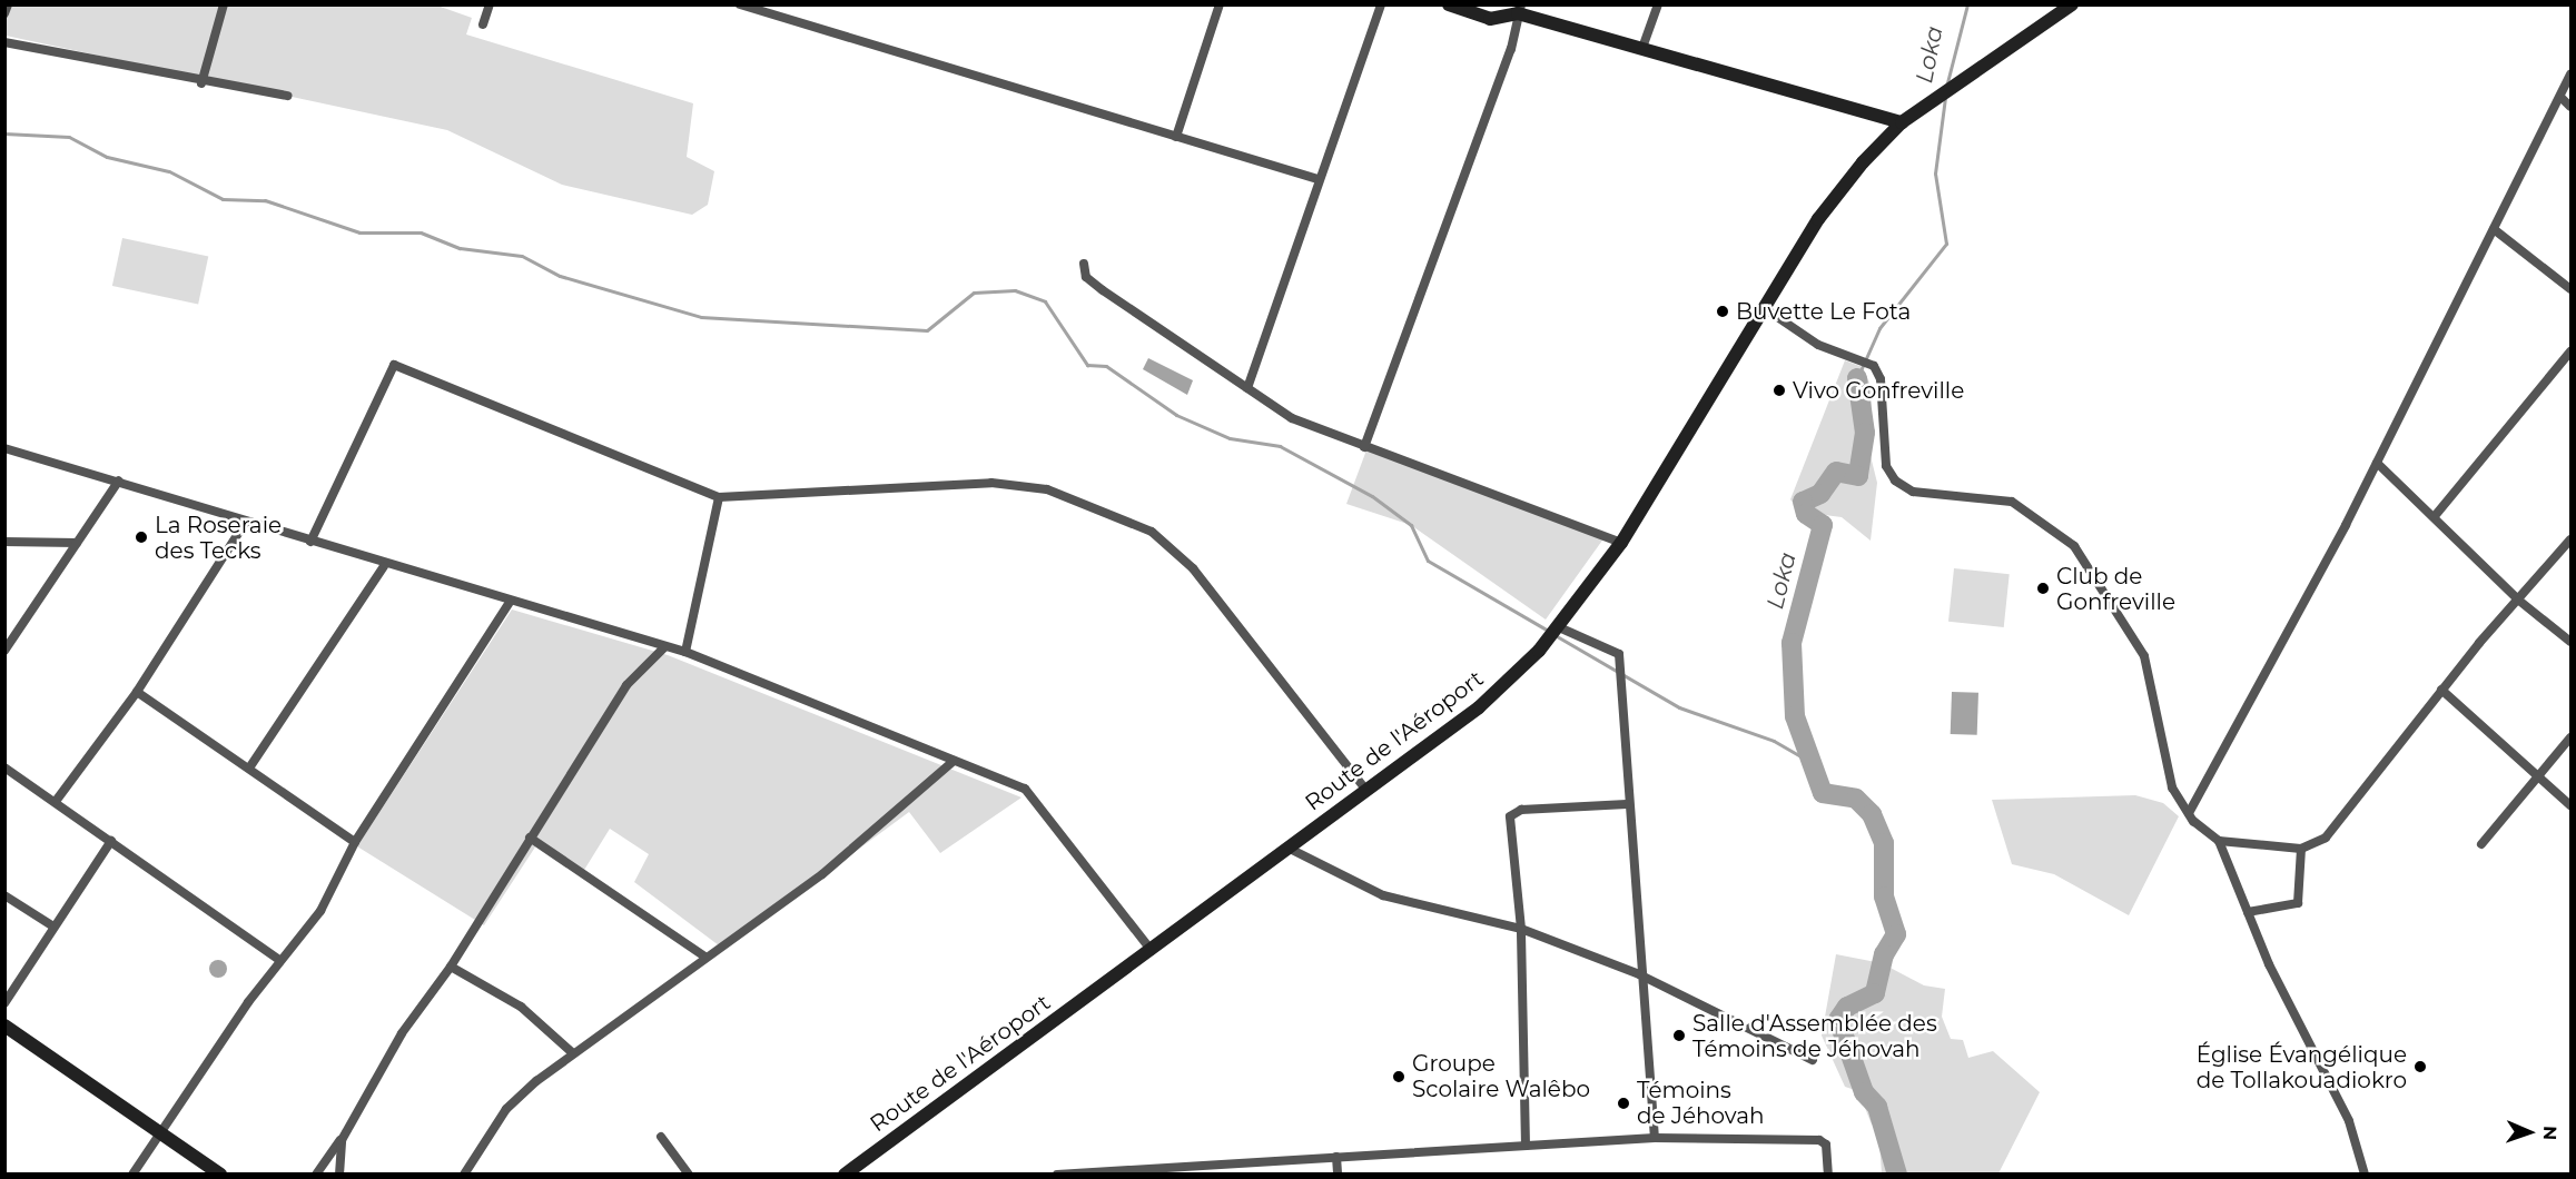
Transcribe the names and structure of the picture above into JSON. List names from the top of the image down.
{
  "streets": {
    "main road": ["Route de l'Aéroport"]
  },
  "water": ["Loka"],
  "places": [
    "Buvette Le Fota",
    "Vivo Gonfreville",
    "La Roseraie des Tecks",
    "Club de Gonfreville",
    "Salle d'Assemblée des Témoins de Jéhovah",
    "Église Évangélique de Tollakouadiokro",
    "Groupe Scolaire Walêbo",
    "Témoins de Jéhovah"
  ],
  "north": "right"
}
